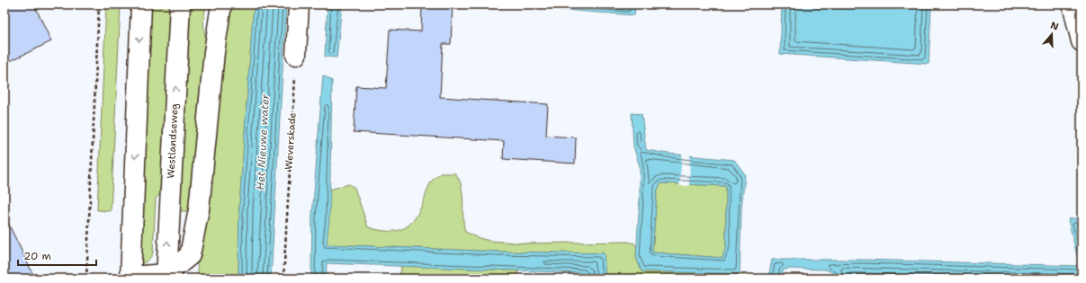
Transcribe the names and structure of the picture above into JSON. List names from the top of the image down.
{
  "streets": {
    "main road": ["Westlandseweg"],
    "path": ["Weverskade"]
  },
  "water": ["Het Nieuwe water"],
  "scale_bar": "20 m",
  "north": "top"
}
